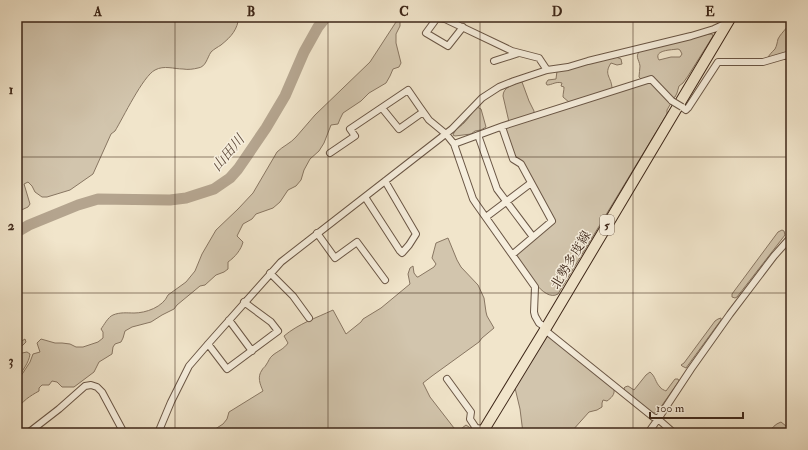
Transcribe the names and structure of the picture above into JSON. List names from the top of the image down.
{
  "streets": {
    "main road": ["5", "北勢多度線"]
  },
  "water": ["山田川"],
  "scale_bar": "100 m",
  "grid": {
    "columns": [
      "A",
      "B",
      "C",
      "D",
      "E"
    ],
    "rows": ["1", "2", "3"]
  }
}
